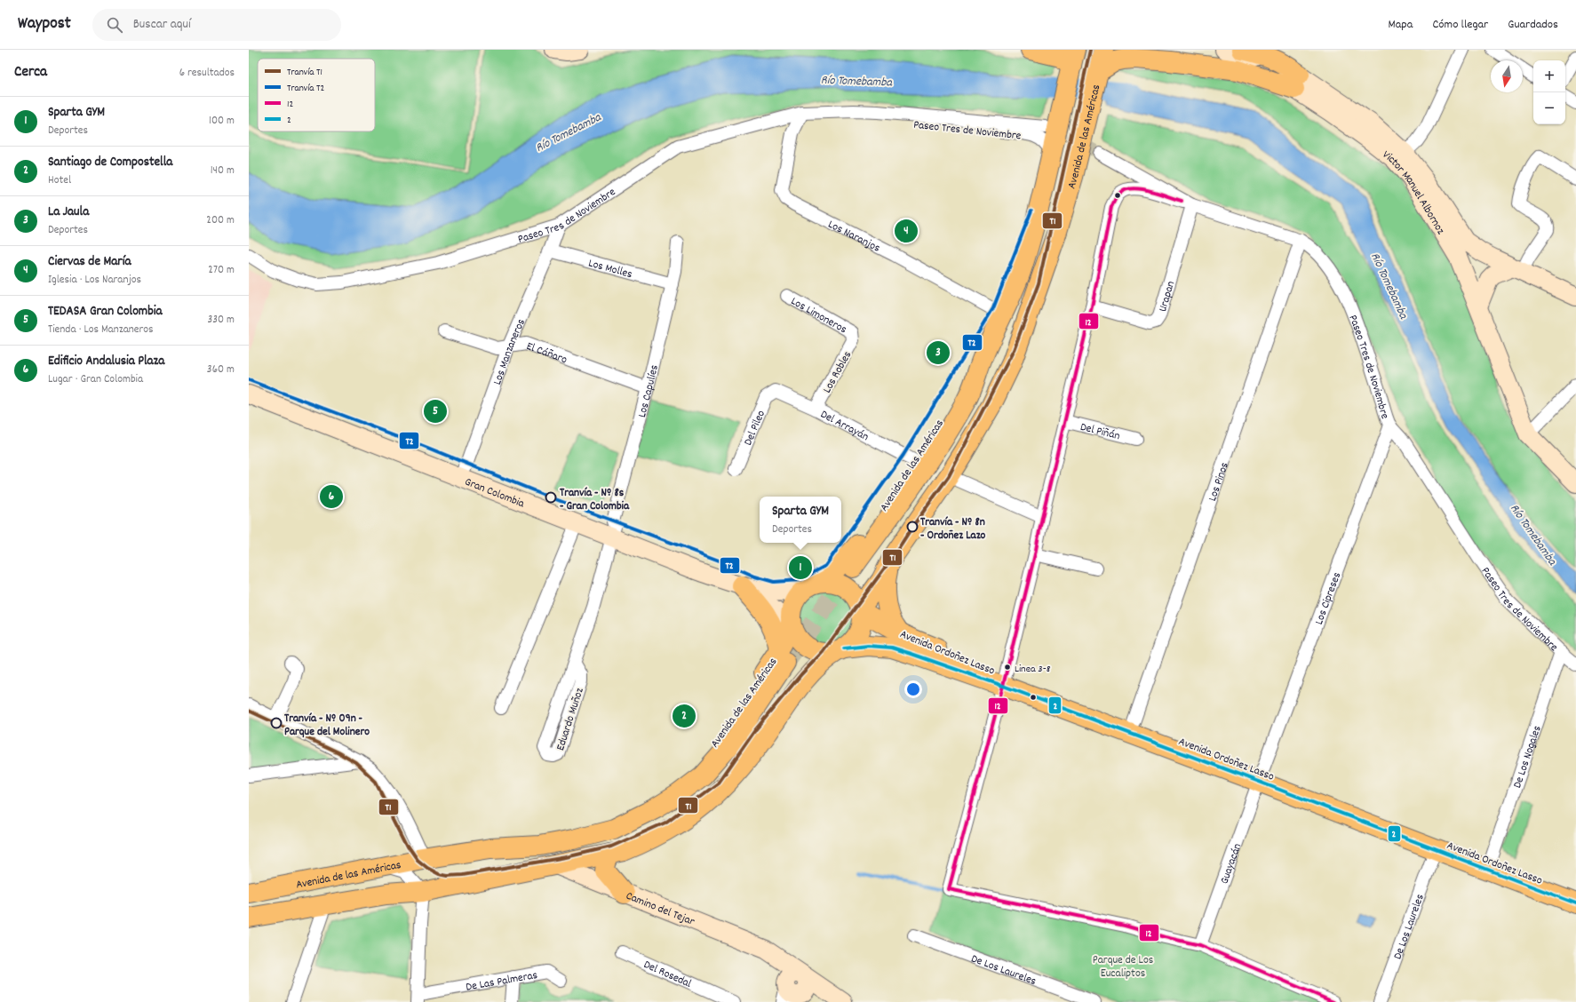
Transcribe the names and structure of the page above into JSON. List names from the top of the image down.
{
  "streets": {
    "main road": [
      "Avenida de las Américas",
      "Victor Manuel Albornoz",
      "Gran Colombia",
      "Avenida Ordoñez Lasso",
      "Camino del Tejar"
    ],
    "street": [
      "Paseo Tres de Noviembre",
      "Los Naranjos",
      "Los Molles",
      "Urapan",
      "Los Limoneros",
      "Los Manzaneros",
      "El Cáñaro",
      "Los Robles",
      "Los Capulíes",
      "Del Arrayán",
      "Del Pileo",
      "Del Piñán",
      "Los Pinos",
      "Los Cipreses",
      "Eduardo Muñoz",
      "De Los Nogales",
      "Guayacán",
      "De Los Laureles",
      "Del Rosedal",
      "De Las Palmeras"
    ]
  },
  "crossings": [
    ["Paseo Tres de Noviembre", "Avenida de las Américas"],
    ["Paseo Tres de Noviembre", "Los Naranjos"],
    ["Paseo Tres de Noviembre", "Urapan"],
    ["Paseo Tres de Noviembre", "Los Manzaneros"],
    ["Paseo Tres de Noviembre", "Los Pinos"],
    ["Paseo Tres de Noviembre", "Los Cipreses"],
    ["Paseo Tres de Noviembre", "De Los Nogales"],
    ["Avenida de las Américas", "Los Naranjos"],
    ["Avenida de las Américas", "Del Arrayán"],
    ["Avenida de las Américas", "Gran Colombia"],
    ["Avenida de las Américas", "Avenida Ordoñez Lasso"],
    ["Los Molles", "Los Manzaneros"],
    ["Los Molles", "Los Capulíes"],
    ["Los Limoneros", "Los Robles"],
    ["Los Manzaneros", "El Cáñaro"],
    ["Los Manzaneros", "Gran Colombia"],
    ["El Cáñaro", "Los Capulíes"],
    ["Los Robles", "Del Arrayán"],
    ["Los Capulíes", "Gran Colombia"],
    ["Los Capulíes", "Eduardo Muñoz"],
    ["Del Arrayán", "Del Pileo"],
    ["Los Pinos", "Avenida Ordoñez Lasso"],
    ["Gran Colombia", "Avenida Ordoñez Lasso"],
    ["Gran Colombia", "Eduardo Muñoz"],
    ["Los Cipreses", "Avenida Ordoñez Lasso"],
    ["Los Cipreses", "Guayacán"],
    ["Avenida Ordoñez Lasso", "De Los Nogales"],
    ["Avenida Ordoñez Lasso", "Guayacán"],
    ["Avenida Ordoñez Lasso", "De Los Laureles"]
  ],
  "water": ["Río Tomebamba"],
  "parks": ["Parque de Los Eucaliptos"],
  "places": [
    "Tranvía - Nº 8s - Gran Colombia",
    "Tranvía - Nº 8n - Ordoñez Lazo",
    "Linea 3-8",
    "Tranvía - Nº 09n - Parque del Molinero"
  ],
  "lines": [
    "tram line T1",
    "transit line 12",
    "tram line T2",
    "transit line 2"
  ],
  "legend": [
    "Tranvía T1",
    "Tranvía T2",
    "12",
    "2"
  ],
  "north": "bottom",
  "page": {
    "header": "Waypost",
    "search": "Buscar aquí",
    "nav": ["Mapa", "Cómo llegar", "Guardados"],
    "heading": ["Cerca", "6 resultados"],
    "map_buttons": ["+", "−"],
    "list": [
      {
        "mark": "1",
        "name": "Sparta GYM",
        "note": "Deportes",
        "value": "100 m"
      },
      {
        "mark": "2",
        "name": "Santiago de Compostella",
        "note": "Hotel",
        "value": "140 m"
      },
      {
        "mark": "3",
        "name": "La Jaula",
        "note": "Deportes",
        "value": "200 m"
      },
      {
        "mark": "4",
        "name": "Ciervas de María",
        "note": "Iglesia · Los Naranjos",
        "value": "270 m"
      },
      {
        "mark": "5",
        "name": "TEDASA Gran Colombia",
        "note": "Tienda · Los Manzaneros",
        "value": "330 m"
      },
      {
        "mark": "6",
        "name": "Edificio Andalusia Plaza",
        "note": "Lugar · Gran Colombia",
        "value": "360 m"
      }
    ],
    "pins": [
      "4",
      "3",
      "5",
      "6",
      "1",
      "2"
    ],
    "popup": ["Sparta GYM", "Deportes"]
  }
}
